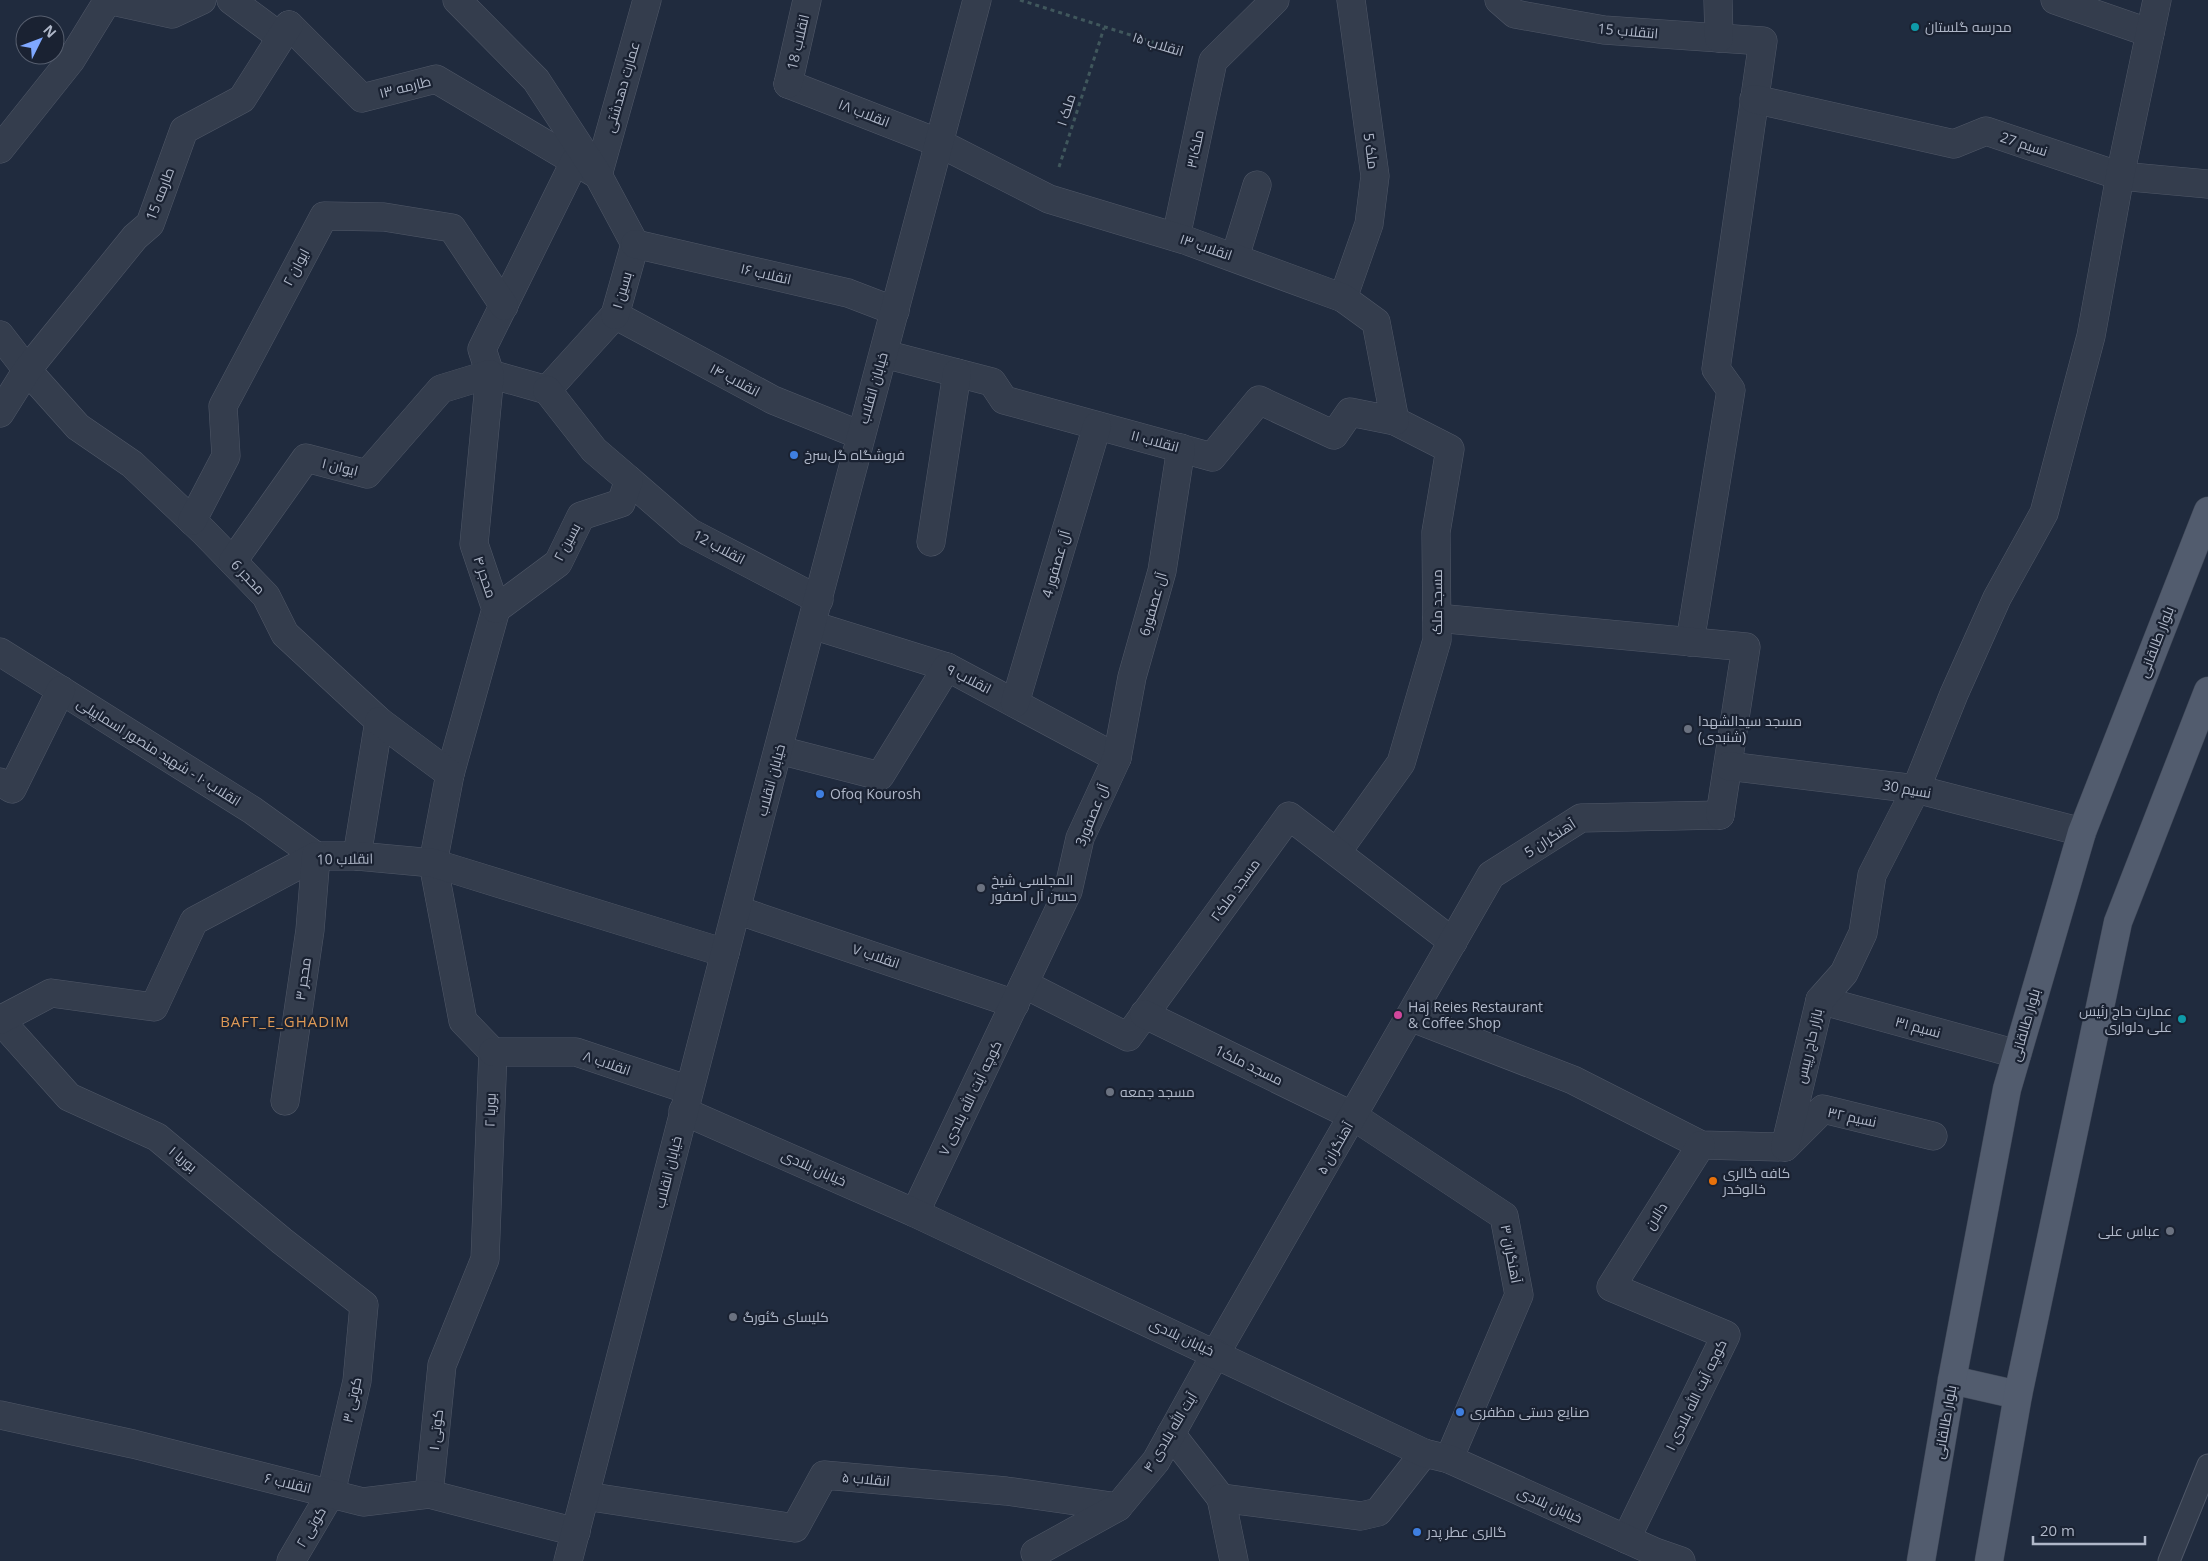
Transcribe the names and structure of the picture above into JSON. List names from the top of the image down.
{
  "streets": {
    "main road": ["بلوار طالقانی"],
    "street": [
      "انتقلاب 15",
      "انقلاب 18",
      "طارمه ۱۳",
      "عمارت دهدشتی",
      "انقلاب ۱۸",
      "نسیم 27",
      "ملک۳۱",
      "ملک 5",
      "طارمه 15",
      "انقلاب ۱۳",
      "ایوان ۲",
      "انقلاب ۱۶",
      "بسین ۱",
      "انقلاب ۱۴",
      "خیابان انقلاب",
      "انقلاب ۱۱",
      "ایوان ۱",
      "بسین ۲",
      "انقلاب 12",
      "آل عصفور 4",
      "محجر 6",
      "محجر ۴",
      "مسجد ملک",
      "آل عصفور6",
      "انقلاب ۹",
      "انقلاب ۱۰ - شهید منصور اسماپیلی",
      "نسیم 30",
      "آل عصفور3",
      "آهنگران 5",
      "انقلاب 10",
      "مسجد ملک۲",
      "انقلاب ۷",
      "محجر ۳",
      "نسیم ۳۱",
      "بازار حاج رپیس",
      "انقلاب ۸",
      "مسجد ملک1",
      "کوچه آیت الله بلادی ۷",
      "بوریا ۲",
      "نسیم ۳۲",
      "آهنگران ۵",
      "بوریا ۱",
      "خیابان بلادی",
      "دالان",
      "آهنگران ۳",
      "کوچه آیت الله بلادی ۱",
      "کوتی ۳",
      "کوتی ۱",
      "آیت الله بلادی ۴",
      "انقلاب ۵",
      "انقلاب ۶",
      "کوتی ۲"
    ],
    "path": ["انقلاب ۱۵", "ملک ۱"]
  },
  "crossings": [
    ["انتقلاب 15", "نسیم 27"],
    ["انقلاب 18", "انقلاب ۱۸"],
    ["انقلاب ۱۵", "ملک ۱"],
    ["انقلاب ۱۵", "ملک۳۱"],
    ["طارمه ۱۳", "عمارت دهدشتی"],
    ["طارمه ۱۳", "طارمه 15"],
    ["عمارت دهدشتی", "ایوان ۲"],
    ["عمارت دهدشتی", "ایوان ۱"],
    ["عمارت دهدشتی", "محجر ۴"],
    ["ملک ۱", "انقلاب ۱۳"],
    ["انقلاب ۱۸", "انقلاب ۱۳"],
    ["انقلاب ۱۸", "خیابان انقلاب"],
    ["نسیم 27", "بازار حاج رپیس"],
    ["ملک۳۱", "انقلاب ۱۳"],
    ["ملک 5", "انقلاب ۱۳"],
    ["طارمه 15", "محجر 6"],
    ["انقلاب ۱۳", "خیابان انقلاب"],
    ["انقلاب ۱۳", "انقلاب ۱۱"],
    ["انقلاب ۱۳", "مسجد ملک"],
    ["ایوان ۲", "محجر 6"],
    ["انقلاب ۱۶", "بسین ۱"],
    ["انقلاب ۱۶", "خیابان انقلاب"],
    ["بسین ۱", "انقلاب ۱۴"],
    ["انقلاب ۱۴", "خیابان انقلاب"],
    ["خیابان انقلاب", "انقلاب ۱۱"],
    ["خیابان انقلاب", "انقلاب 12"],
    ["خیابان انقلاب", "انقلاب ۹"],
    ["خیابان انقلاب", "انقلاب 10"],
    ["خیابان انقلاب", "انقلاب ۷"],
    ["خیابان انقلاب", "انقلاب ۸"],
    ["خیابان انقلاب", "خیابان بلادی"],
    ["خیابان انقلاب", "انقلاب ۵"],
    ["خیابان انقلاب", "انقلاب ۶"],
    ["انقلاب ۱۱", "آل عصفور 4"],
    ["انقلاب ۱۱", "مسجد ملک"],
    ["انقلاب ۱۱", "آل عصفور6"],
    ["ایوان ۱", "محجر 6"],
    ["ایوان ۱", "محجر ۴"],
    ["بسین ۲", "انقلاب 12"],
    ["بسین ۲", "محجر ۴"],
    ["انقلاب 12", "انقلاب ۹"],
    ["آل عصفور 4", "انقلاب ۹"],
    ["محجر 6", "محجر ۴"],
    ["محجر ۴", "انقلاب 10"],
    ["مسجد ملک", "مسجد ملک۲"],
    ["آل عصفور6", "انقلاب ۹"],
    ["آل عصفور6", "آل عصفور3"],
    ["بلوار طالقانی", "نسیم 30"],
    ["بلوار طالقانی", "نسیم ۳۱"],
    ["انقلاب ۹", "آل عصفور3"],
    ["انقلاب ۱۰ - شهید منصور اسماپیلی", "انقلاب 10"],
    ["انقلاب ۱۰ - شهید منصور اسماپیلی", "محجر ۳"],
    ["نسیم 30", "آهنگران 5"],
    ["نسیم 30", "بازار حاج رپیس"],
    ["آل عصفور3", "مسجد ملک۲"],
    ["آل عصفور3", "انقلاب ۷"],
    ["آل عصفور3", "کوچه آیت الله بلادی ۷"],
    ["آهنگران 5", "مسجد ملک۲"],
    ["آهنگران 5", "آهنگران ۵"],
    ["انقلاب 10", "محجر ۳"],
    ["انقلاب 10", "بوریا ۱"],
    ["مسجد ملک۲", "انقلاب ۷"],
    ["مسجد ملک۲", "مسجد ملک1"],
    ["مسجد ملک۲", "کوچه آیت الله بلادی ۷"],
    ["مسجد ملک۲", "آهنگران ۵"],
    ["انقلاب ۷", "کوچه آیت الله بلادی ۷"],
    ["نسیم ۳۱", "بازار حاج رپیس"],
    ["بازار حاج رپیس", "نسیم ۳۲"],
    ["انقلاب ۸", "بوریا ۲"],
    ["انقلاب ۸", "خیابان بلادی"],
    ["مسجد ملک1", "آهنگران ۵"],
    ["مسجد ملک1", "آهنگران ۳"],
    ["کوچه آیت الله بلادی ۷", "خیابان بلادی"],
    ["بوریا ۲", "کوتی ۱"],
    ["آهنگران ۵", "خیابان بلادی"],
    ["آهنگران ۵", "آهنگران ۳"],
    ["آهنگران ۵", "آیت الله بلادی ۴"],
    ["بوریا ۱", "کوتی ۳"],
    ["خیابان بلادی", "آهنگران ۳"],
    ["خیابان بلادی", "کوچه آیت الله بلادی ۱"],
    ["خیابان بلادی", "آیت الله بلادی ۴"],
    ["دالان", "کوچه آیت الله بلادی ۱"],
    ["کوتی ۳", "انقلاب ۶"],
    ["کوتی ۳", "کوتی ۲"],
    ["کوتی ۱", "انقلاب ۶"],
    ["آیت الله بلادی ۴", "انقلاب ۵"],
    ["انقلاب ۶", "کوتی ۲"]
  ],
  "districts": ["BAFT_E_GHADIM"],
  "places": [
    "مدرسه گلستان",
    "فروشگاه گل‌سرخ",
    "مسجد سیدالشهدا (شنبدی)",
    "Ofoq Kourosh",
    "المجلسی شیخ حسن آل اصفور",
    "Haj Reies Restaurant & Coffee Shop",
    "عمارت حاج رئیس علی دلواری",
    "مسجد جمعه",
    "کافه گالری خالوخدر",
    "عباس علی",
    "کلیسای گئورگ",
    "صنایع دستی مظفری",
    "گالری عطر پدر"
  ],
  "scale_bar": "20 m",
  "north": "top right"
}
